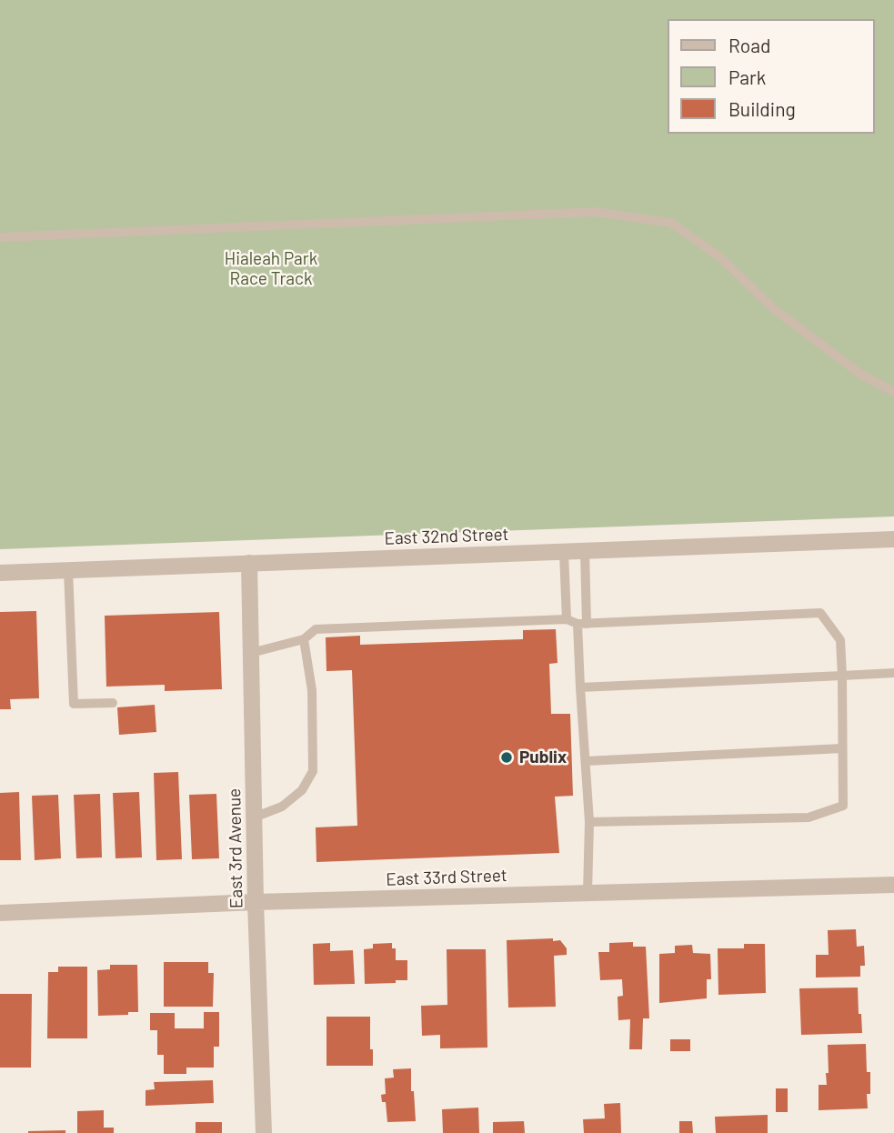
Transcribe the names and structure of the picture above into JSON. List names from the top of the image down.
{
  "streets": {
    "street": ["East 32nd Street", "East 3rd Avenue", "East 33rd Street"]
  },
  "crossings": [
    ["East 32nd Street", "East 3rd Avenue"],
    ["East 3rd Avenue", "East 33rd Street"]
  ],
  "parks": ["Hialeah Park Race Track"],
  "places": ["Publix"],
  "legend": ["Road", "Park", "Building"]
}
